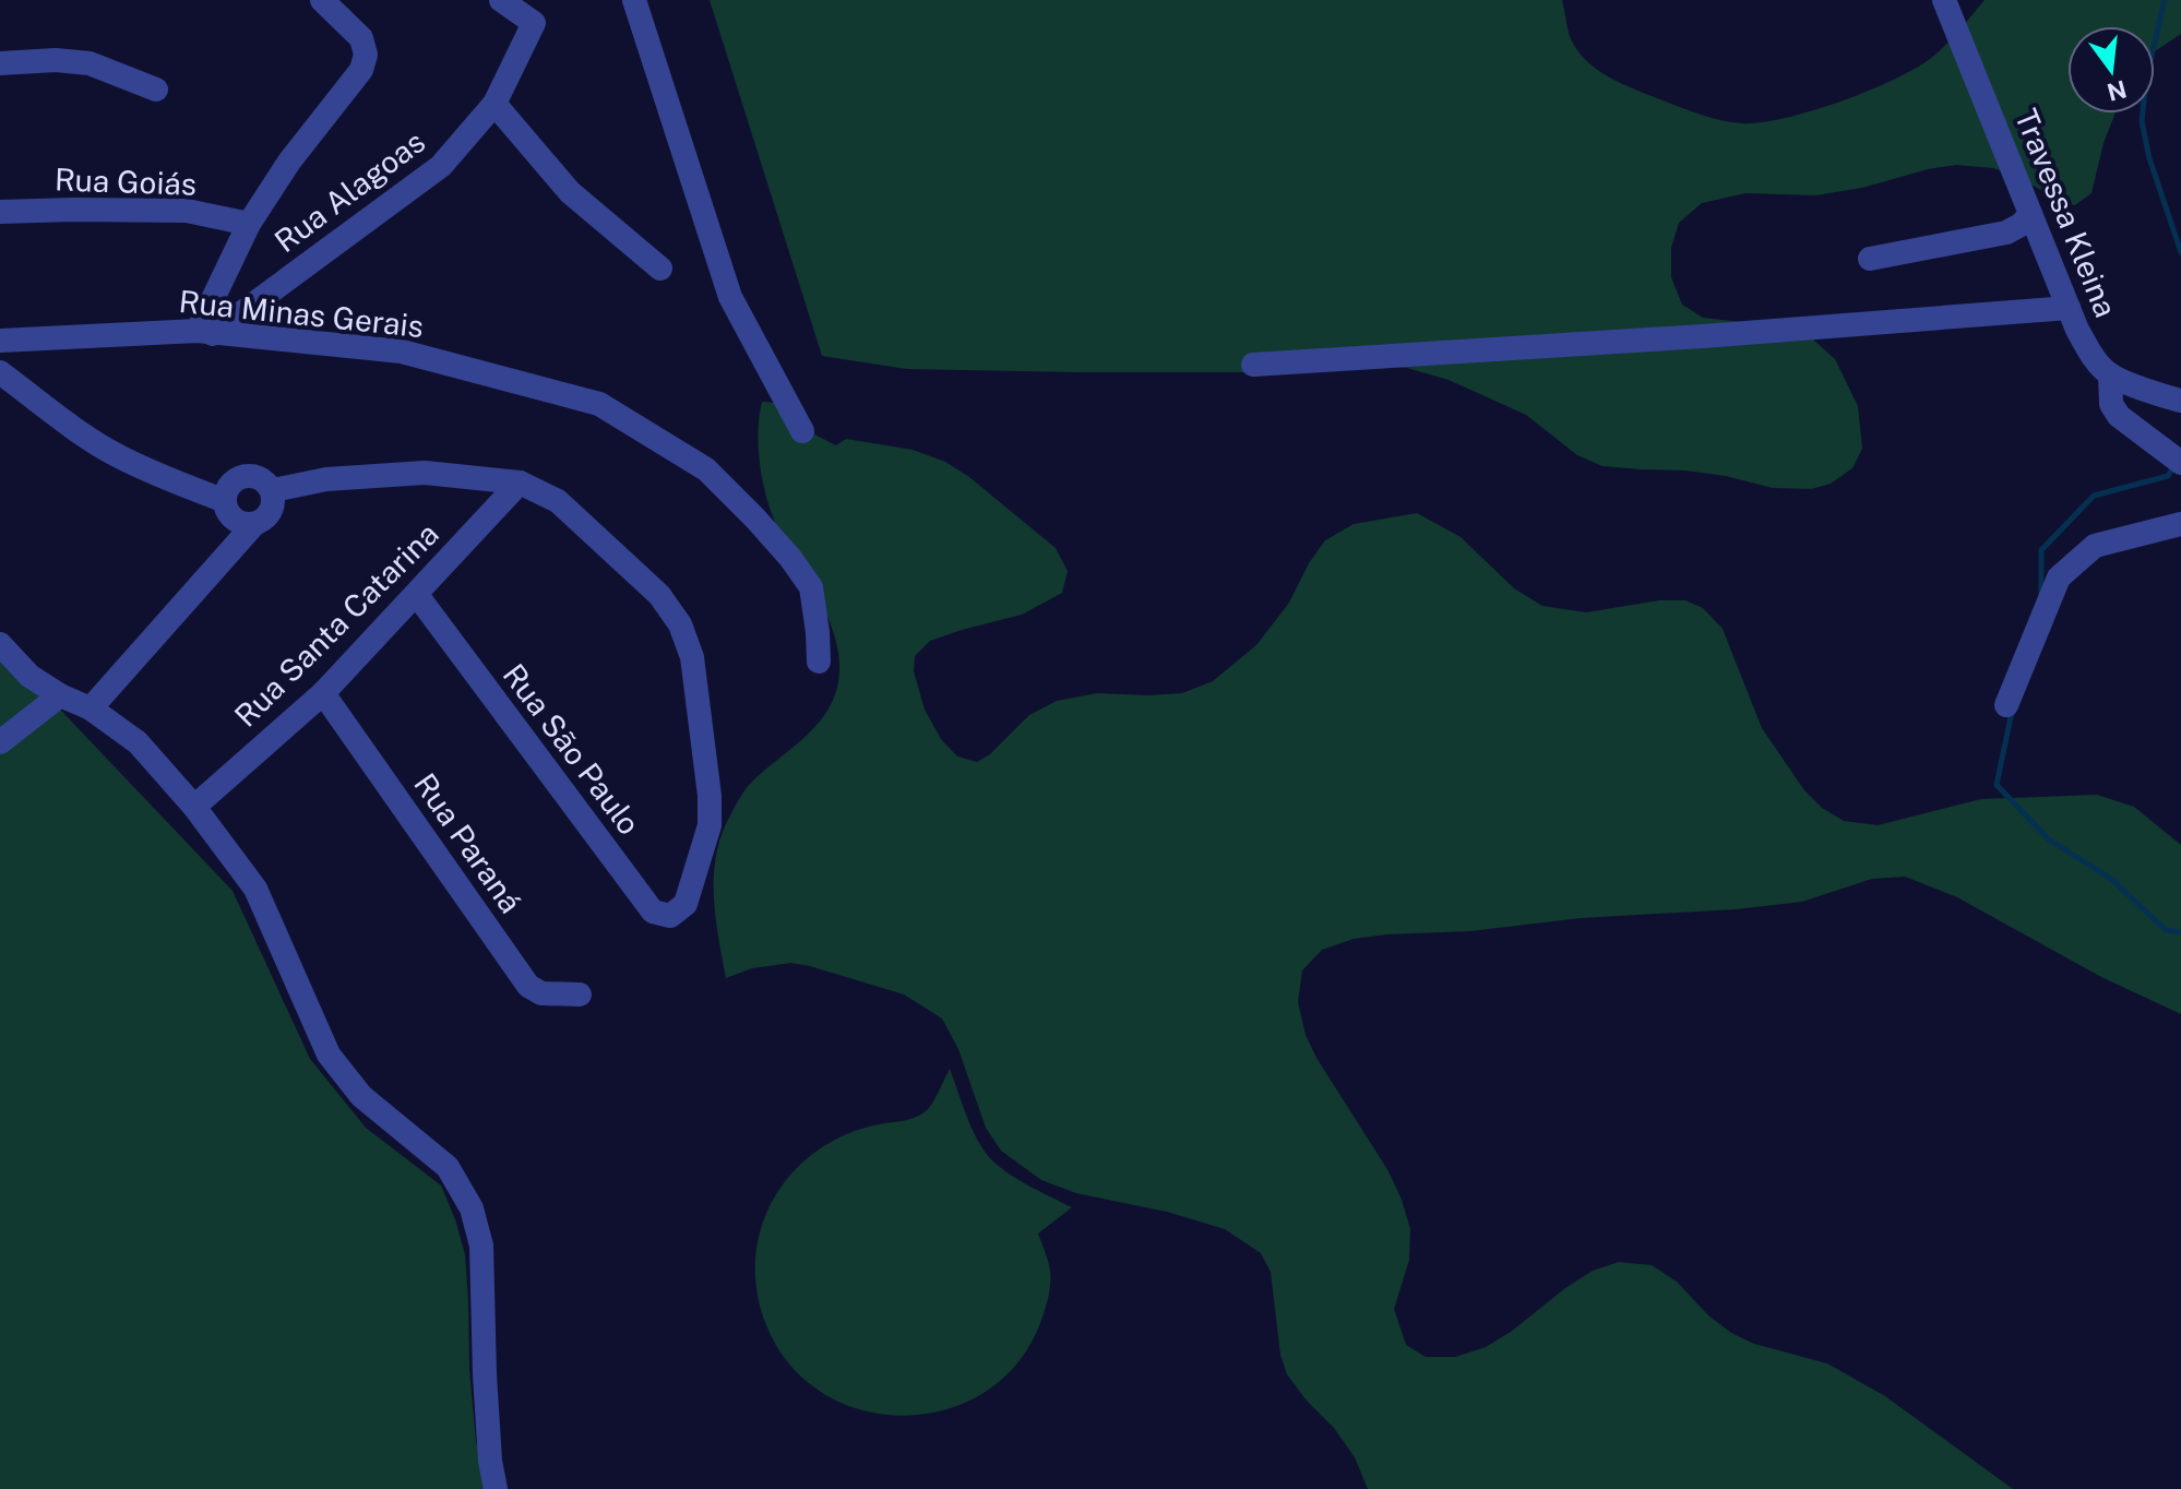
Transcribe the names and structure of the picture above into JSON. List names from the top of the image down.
{
  "streets": {
    "street": [
      "Rua Goiás",
      "Rua Alagoas",
      "Travessa Kleina",
      "Rua Minas Gerais",
      "Rua Santa Catarina",
      "Rua São Paulo",
      "Rua Paraná"
    ]
  },
  "crossings": [
    ["Rua Alagoas", "Rua Minas Gerais"],
    ["Rua Santa Catarina", "Rua São Paulo"],
    ["Rua Santa Catarina", "Rua Paraná"]
  ],
  "north": "bottom"
}
